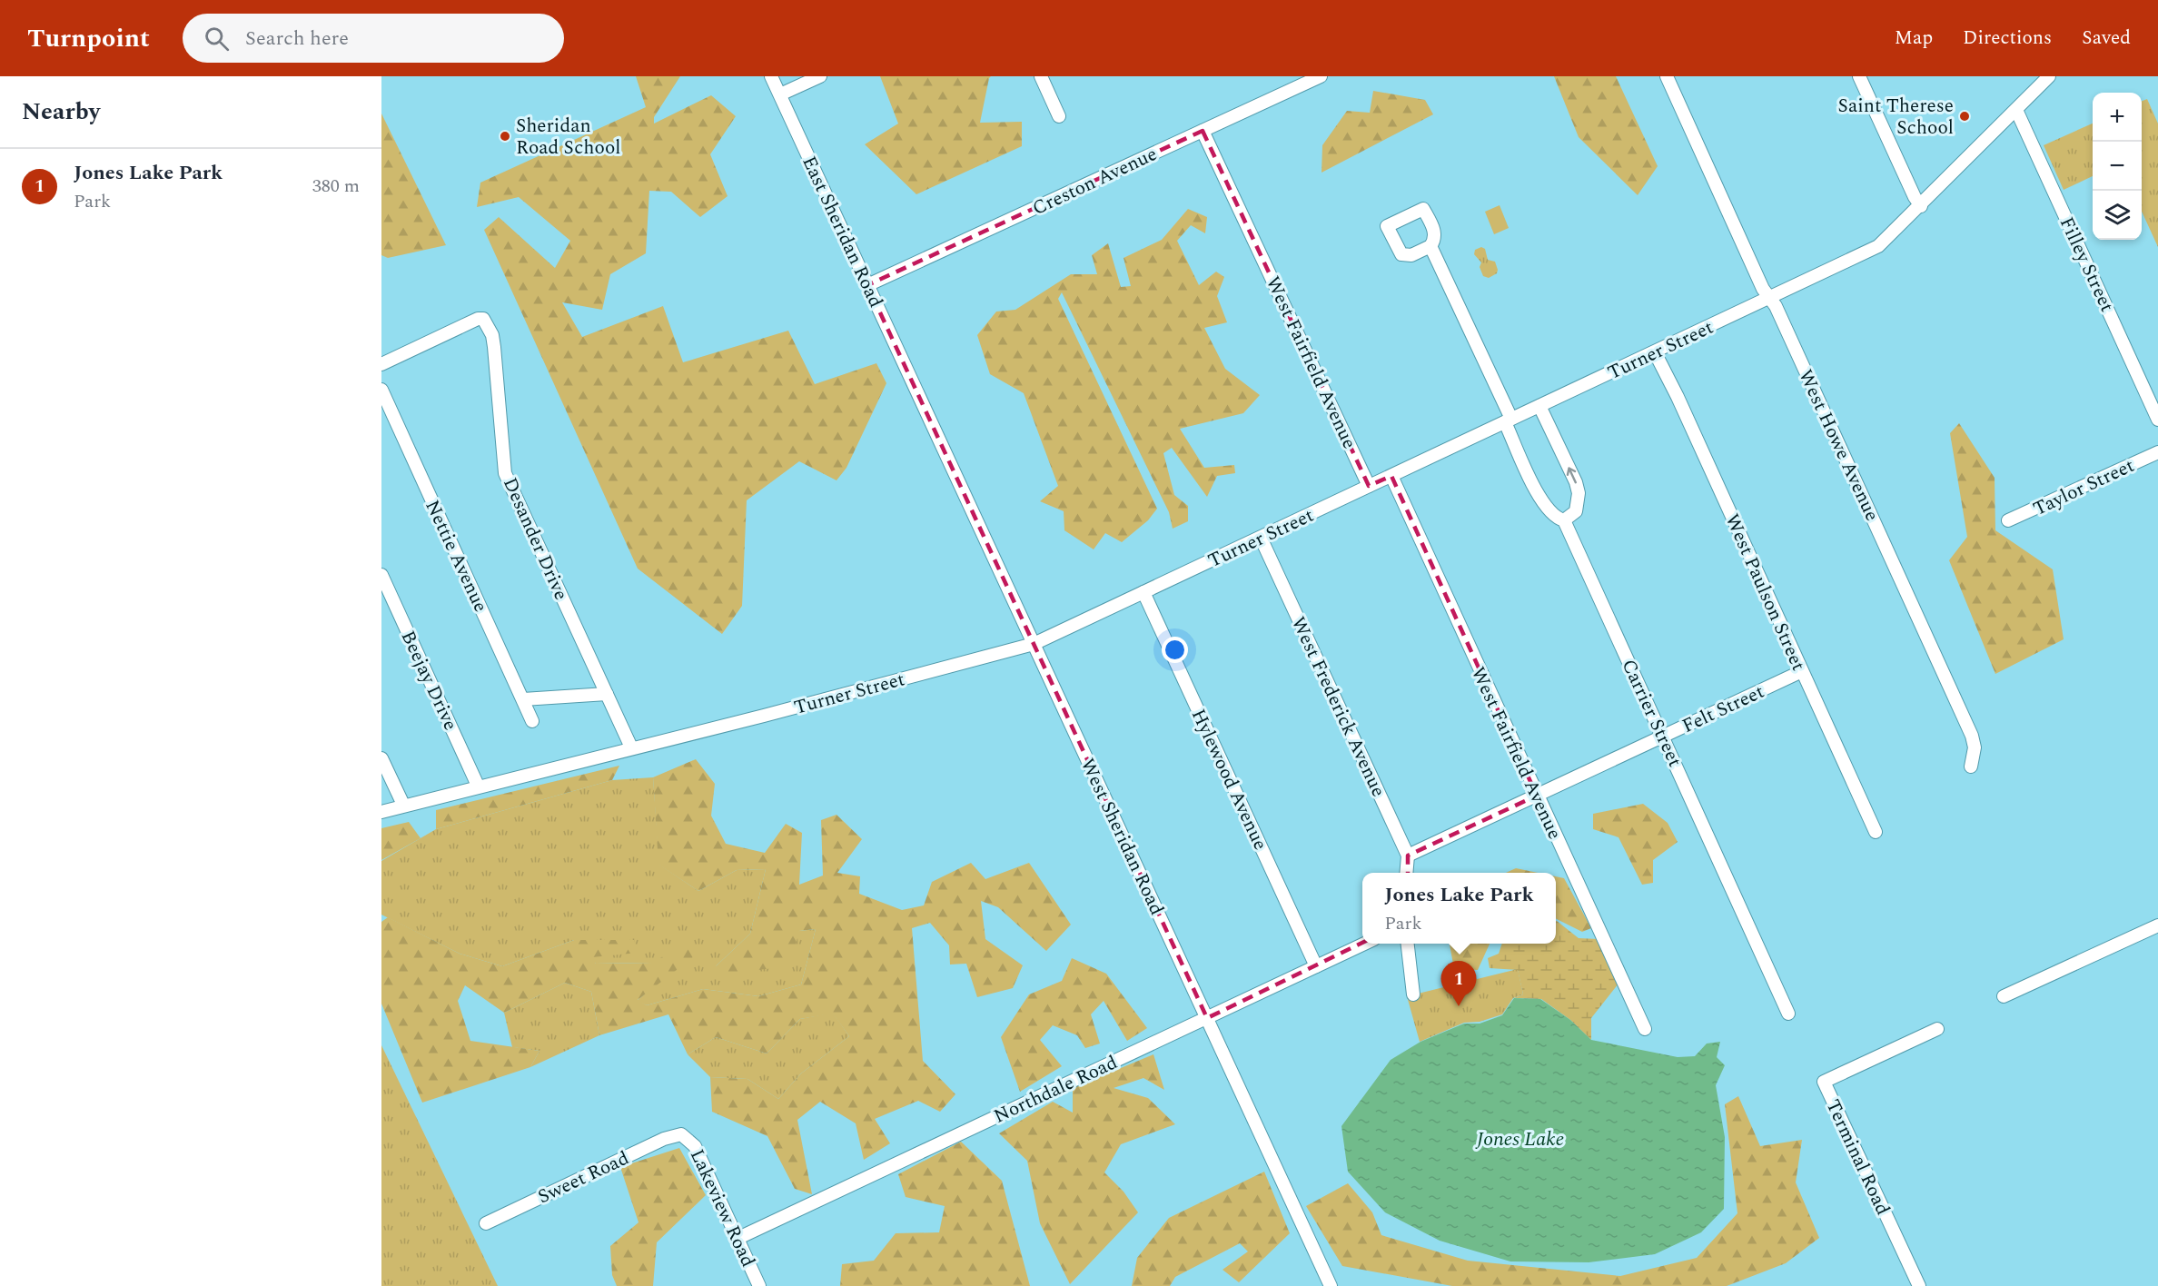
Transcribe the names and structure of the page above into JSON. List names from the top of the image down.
{
  "streets": {
    "street": [
      "Creston Avenue",
      "East Sheridan Road",
      "Filley Street",
      "Turner Street",
      "West Fairfield Avenue",
      "West Howe Avenue",
      "Taylor Street",
      "Desander Drive",
      "Nettie Avenue",
      "West Paulson Street",
      "Beejay Drive",
      "West Frederick Avenue",
      "Felt Street",
      "Carrier Street",
      "Hylewood Avenue",
      "West Sheridan Road",
      "Northdale Road",
      "Terminal Road",
      "Sweet Road",
      "Lakeview Road"
    ]
  },
  "crossings": [
    ["Creston Avenue", "East Sheridan Road"],
    ["Creston Avenue", "West Fairfield Avenue"],
    ["East Sheridan Road", "West Sheridan Road"],
    ["Filley Street", "Turner Street"],
    ["Turner Street", "West Fairfield Avenue"],
    ["Turner Street", "West Howe Avenue"],
    ["Turner Street", "Desander Drive"],
    ["Turner Street", "West Paulson Street"],
    ["Turner Street", "Beejay Drive"],
    ["Turner Street", "West Frederick Avenue"],
    ["Turner Street", "Carrier Street"],
    ["Turner Street", "Hylewood Avenue"],
    ["Turner Street", "West Sheridan Road"],
    ["West Fairfield Avenue", "Felt Street"],
    ["West Paulson Street", "Felt Street"],
    ["West Frederick Avenue", "Felt Street"],
    ["Felt Street", "Carrier Street"],
    ["Hylewood Avenue", "Northdale Road"],
    ["West Sheridan Road", "Northdale Road"],
    ["Northdale Road", "Lakeview Road"],
    ["Sweet Road", "Lakeview Road"]
  ],
  "water": ["Jones Lake"],
  "places": ["Saint Therese School", "Sheridan Road School"],
  "page": {
    "header": "Turnpoint",
    "search": "Search here",
    "nav": ["Map", "Directions", "Saved"],
    "heading": "Nearby",
    "map_buttons": ["+", "−"],
    "list": [
      {
        "mark": "1",
        "name": "Jones Lake Park",
        "note": "Park",
        "value": "380 m"
      }
    ],
    "popup": ["Jones Lake Park", "Park"],
    "pins": "1"
  }
}
